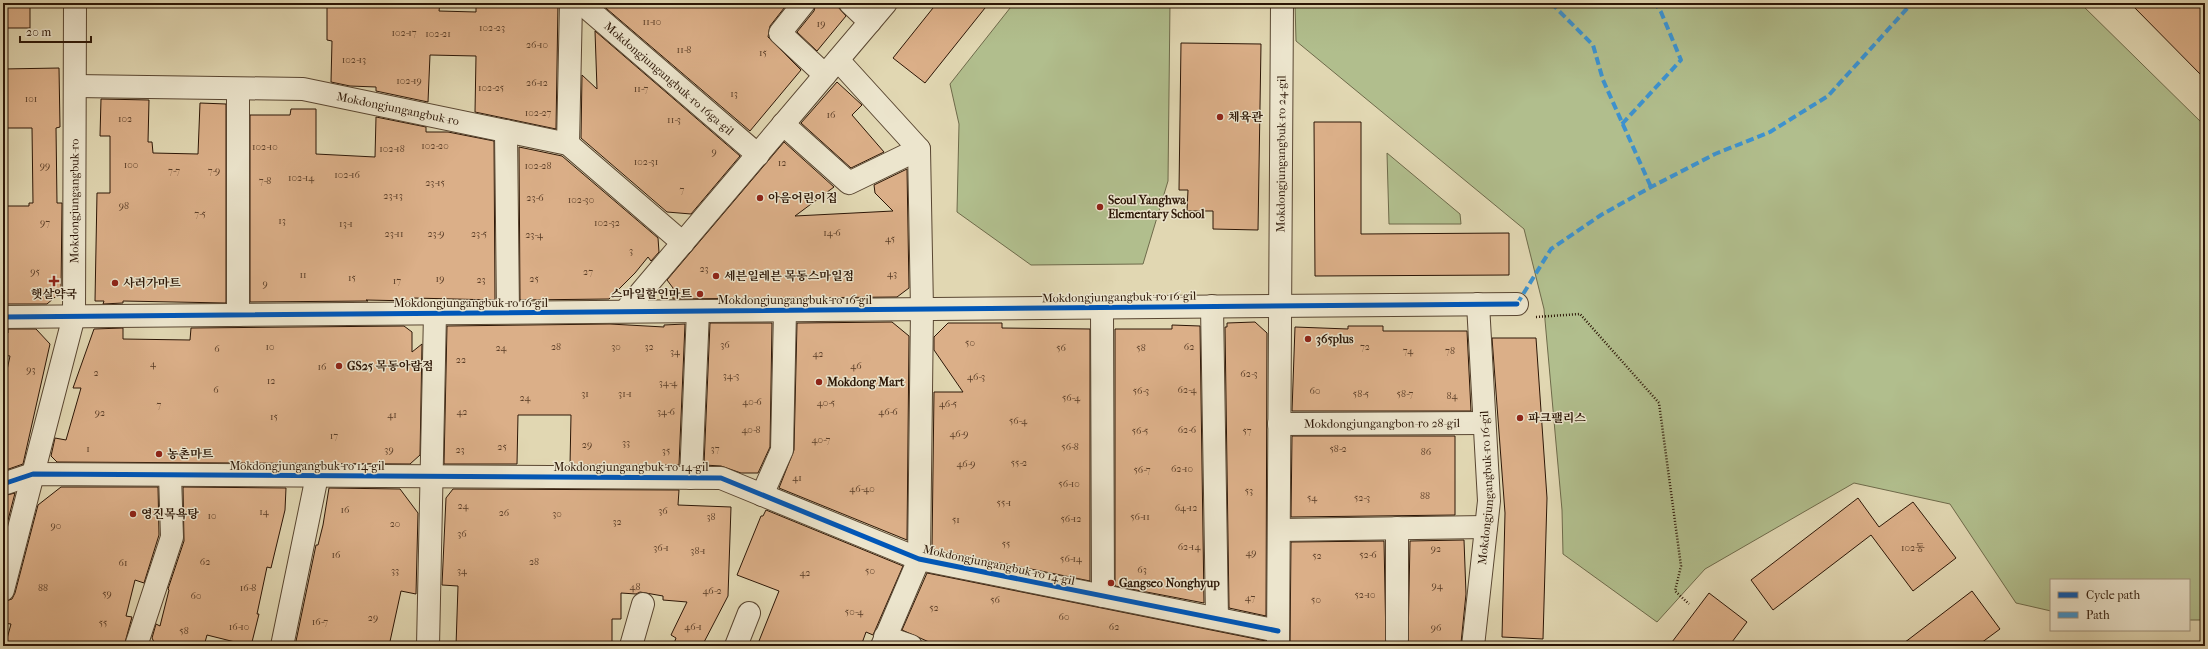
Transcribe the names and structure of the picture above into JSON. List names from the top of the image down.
{
  "streets": {
    "street": [
      "Mokdongjungangbuk-ro 16ga-gil",
      "Mokdongjungangbuk-ro",
      "Mokdongjungangbuk-ro 24-gil",
      "Mokdongjungangbuk-ro 16-gil",
      "Mokdongjungangbon-ro 28-gil",
      "Mokdongjungangbuk-ro 14-gil"
    ]
  },
  "crossings": [
    ["Mokdongjungangbuk-ro", "Mokdongjungangbuk-ro 16-gil"],
    ["Mokdongjungangbuk-ro", "Mokdongjungangbuk-ro 14-gil"],
    ["Mokdongjungangbuk-ro 24-gil", "Mokdongjungangbuk-ro 16-gil"],
    ["Mokdongjungangbuk-ro 16-gil", "Mokdongjungangbon-ro 28-gil"],
    ["Mokdongjungangbuk-ro 16-gil", "Mokdongjungangbuk-ro 14-gil"]
  ],
  "places": {
    "other": [
      "체육관",
      "아음어린이집",
      "Seoul Yanghwa Elementary School",
      "세븐일레븐 목동스마일점",
      "사러가마트",
      "스마일할인마트",
      "365plus",
      "GS25 목동아람점",
      "Mokdong Mart",
      "파크팰리스",
      "농촌마트",
      "영진목욕탕",
      "Gangseo Nonghyup"
    ],
    "health": ["햇살약국"]
  },
  "house_numbers": [
    "11-10",
    "19",
    "102-23",
    "102-17",
    "102-21",
    "26-10",
    "11-8",
    "15",
    "102-13",
    "102-19",
    "26-12",
    "102-25",
    "11-7",
    "13",
    "101",
    "102-27",
    "16",
    "102",
    "11-3",
    "102-20",
    "102-10",
    "102-18",
    "9",
    "102-31",
    "12",
    "100",
    "99",
    "102-28",
    "7-7",
    "7-9",
    "102-16",
    "102-14",
    "7-8",
    "23-15",
    "7",
    "23-13",
    "23-6",
    "102-30",
    "98",
    "7-5",
    "13",
    "97",
    "102-32",
    "13-1",
    "14-6",
    "23-11",
    "23-9",
    "23-5",
    "23-4",
    "45",
    "3",
    "23",
    "95",
    "27",
    "43",
    "11",
    "15",
    "19",
    "25",
    "23",
    "17",
    "9",
    "50",
    "36",
    "10",
    "28",
    "30",
    "32",
    "62",
    "72",
    "24",
    "56",
    "58",
    "6",
    "74",
    "78",
    "34",
    "42",
    "22",
    "4",
    "46",
    "16",
    "93",
    "2",
    "62-3",
    "34-3",
    "46-3",
    "12",
    "34-4",
    "6",
    "62-4",
    "56-3",
    "60",
    "31",
    "31-1",
    "58-5",
    "58-7",
    "84",
    "24",
    "56-4",
    "40-6",
    "40-5",
    "46-5",
    "7",
    "42",
    "34-6",
    "46-6",
    "92",
    "41",
    "15",
    "56-4",
    "40-8",
    "62-6",
    "56-5",
    "57",
    "46-9",
    "17",
    "40-7",
    "33",
    "29",
    "25",
    "56-8",
    "1",
    "37",
    "58-2",
    "39",
    "23",
    "35",
    "86",
    "55-2",
    "46-9",
    "62-10",
    "56-7",
    "41",
    "56-10",
    "46-40",
    "53",
    "88",
    "54",
    "52-3",
    "55-1",
    "24",
    "64-12",
    "16",
    "36",
    "14",
    "26",
    "30",
    "10",
    "38",
    "56-11",
    "56-12",
    "51",
    "32",
    "20",
    "90",
    "36",
    "55",
    "62-14",
    "36-1",
    "102동",
    "92",
    "38-1",
    "49",
    "16",
    "52-6",
    "52",
    "56-14",
    "62",
    "28",
    "61",
    "63",
    "33",
    "34",
    "50",
    "42",
    "94",
    "48",
    "88",
    "16-8",
    "46-2",
    "59",
    "52-10",
    "60",
    "47",
    "56",
    "50",
    "52",
    "50-4",
    "60",
    "29",
    "16-7",
    "55",
    "16-10",
    "46-1",
    "62",
    "96",
    "58"
  ],
  "legend": ["Cycle path", "Path"],
  "scale_bar": "20 m"
}
